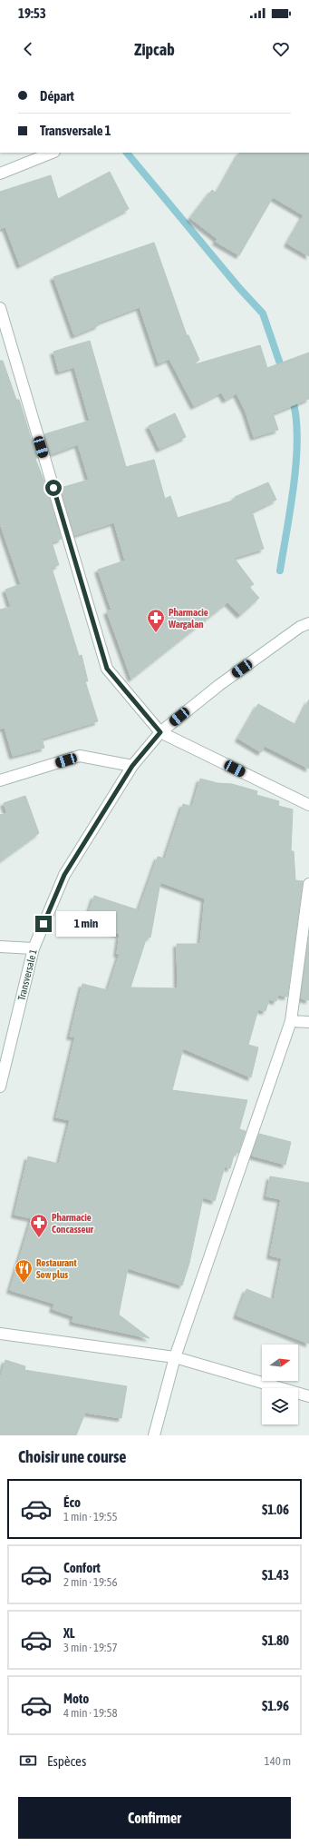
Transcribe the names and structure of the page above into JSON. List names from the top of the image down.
{
  "streets": {
    "street": ["Transversale 1"]
  },
  "places": {
    "pharmacy": ["Pharmacie Wargalan", "Pharmacie Concasseur"],
    "restaurant": ["Restaurant Sow plus"]
  },
  "north": "right",
  "page": {
    "status": "19:53",
    "header": "Zipcab",
    "banner": ["Départ", "Transversale 1"],
    "bubble": "1 min",
    "heading": "Choisir une course",
    "list": [
      {
        "name": "Éco",
        "note": "1 min · 19:55",
        "value": "$1.06"
      },
      {
        "name": "Confort",
        "note": "2 min · 19:56",
        "value": "$1.43"
      },
      {
        "name": "XL",
        "note": "3 min · 19:57",
        "value": "$1.80"
      },
      {
        "name": "Moto",
        "note": "4 min · 19:58",
        "value": "$1.96"
      }
    ],
    "pay": ["Espèces", "140 m"],
    "buttons": "Confirmer"
  }
}
